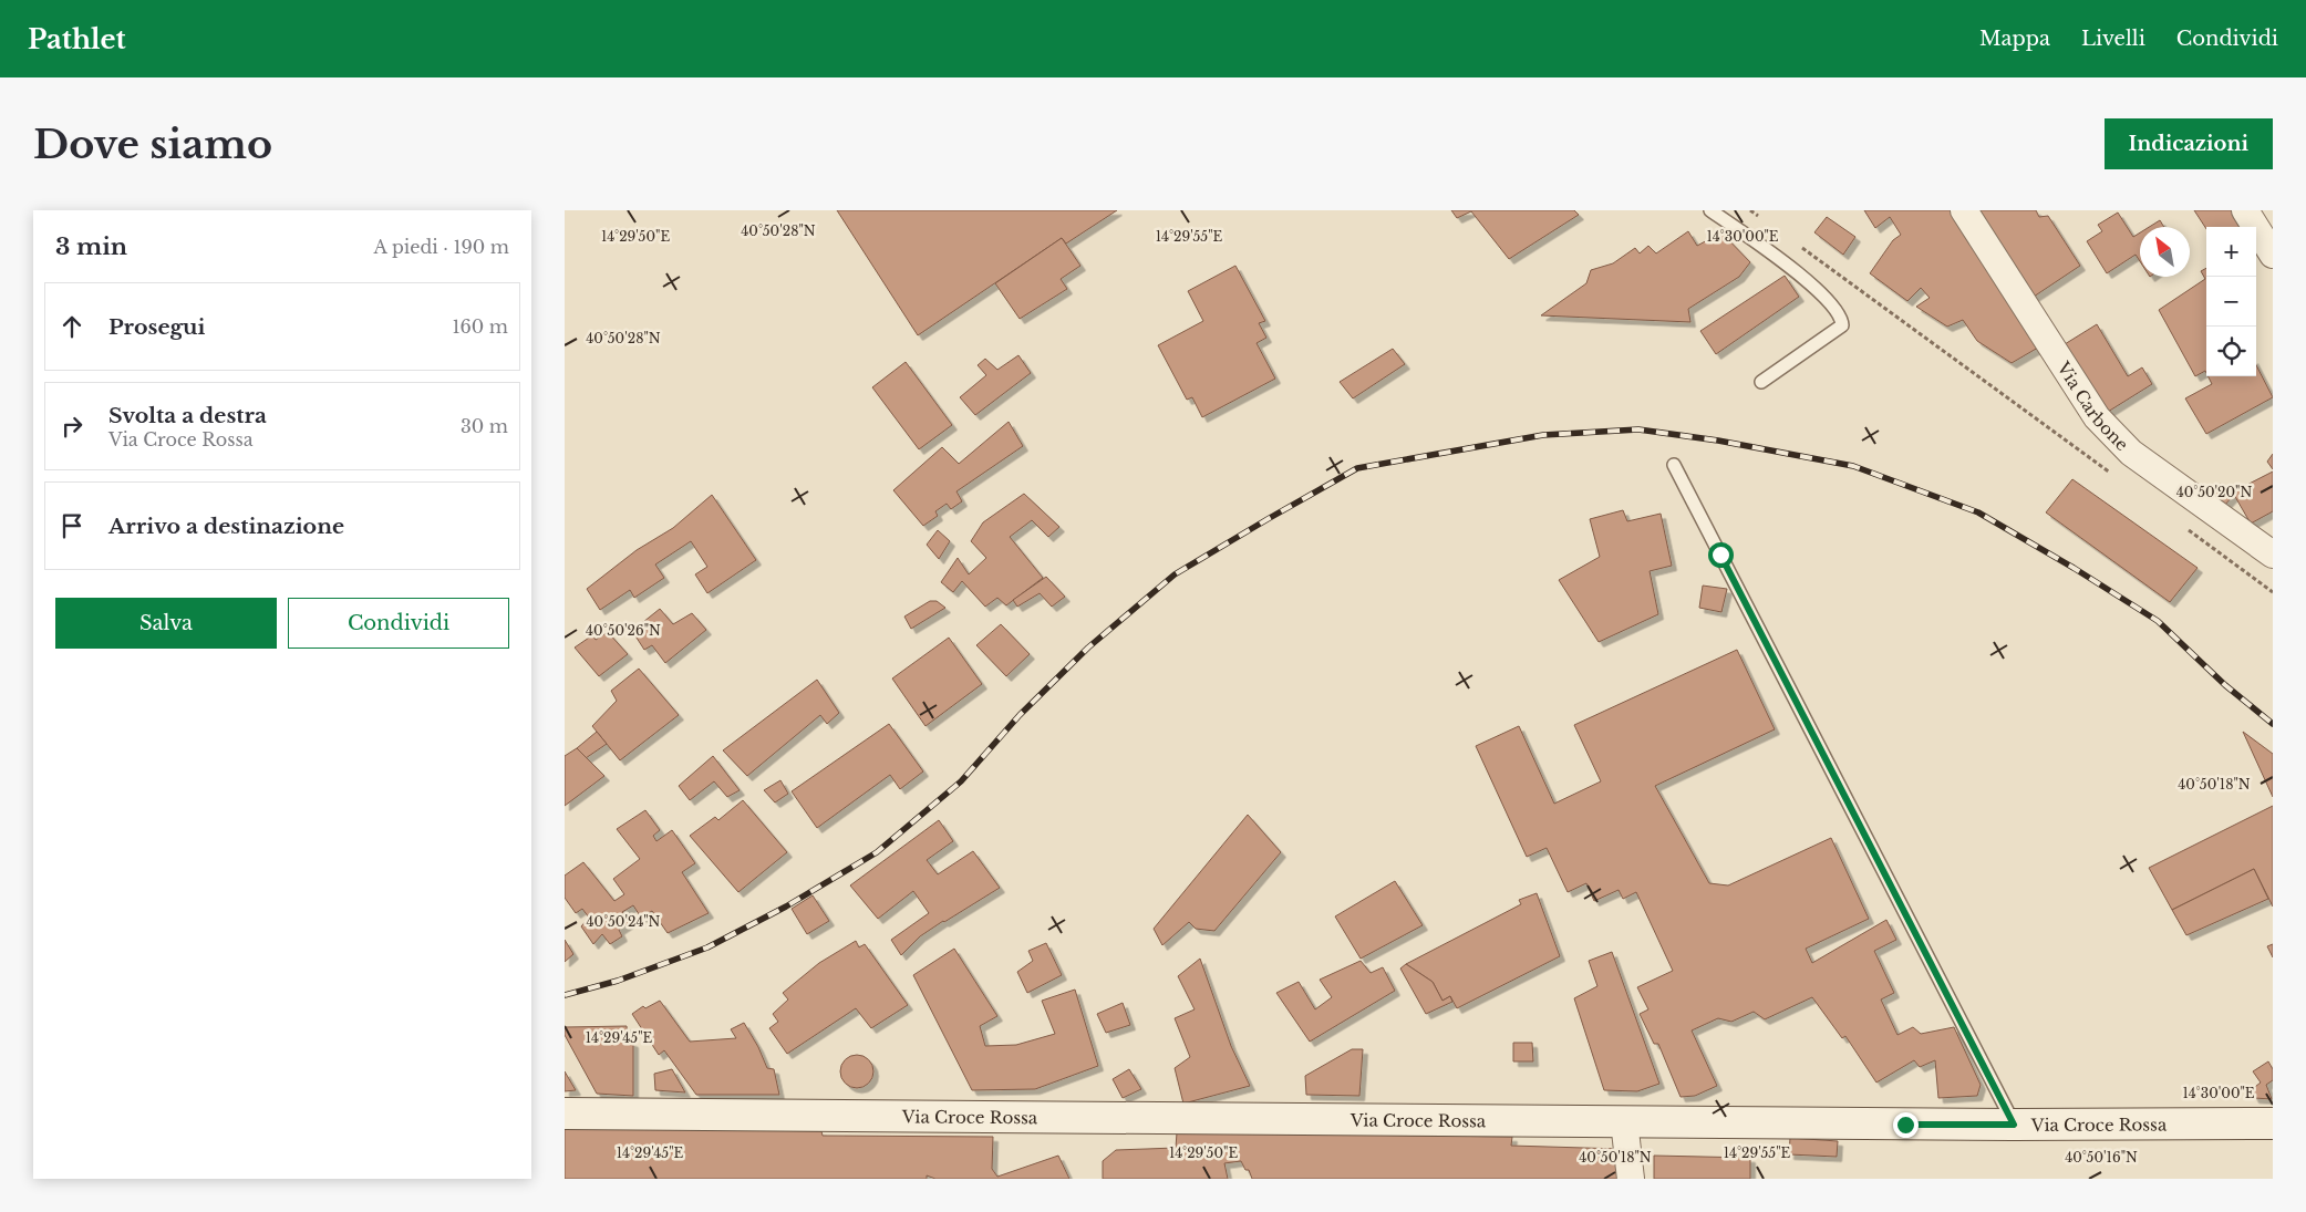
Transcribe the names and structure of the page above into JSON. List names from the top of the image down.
{
  "streets": {
    "main road": ["Via Croce Rossa"],
    "street": ["Via Carbone"]
  },
  "north": "top left",
  "page": {
    "header": "Pathlet",
    "nav": ["Mappa", "Livelli", "Condividi"],
    "buttons": [
      "Indicazioni",
      ["Salva", "Condividi"]
    ],
    "title": "Dove siamo",
    "heading": ["3 min", "A piedi · 190 m"],
    "map_buttons": ["+", "−"],
    "list": [
      ["Prosegui", "160 m"],
      ["Svolta a destra", "Via Croce Rossa", "30 m"],
      "Arrivo a destinazione"
    ]
  },
  "coordinates": [
    "40°50'28\"N",
    "14°29'50\"E",
    "14°29'55\"E",
    "14°30'00\"E",
    "40°50'20\"N",
    "40°50'26\"N",
    "40°50'18\"N",
    "40°50'24\"N",
    "14°29'45\"E",
    "40°50'16\"N"
  ]
}
